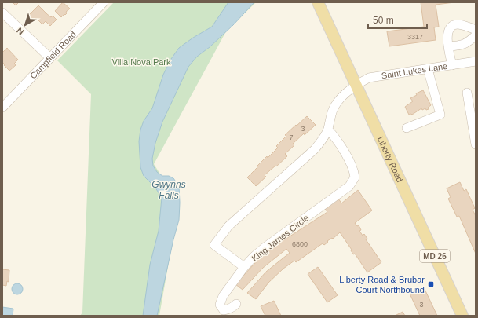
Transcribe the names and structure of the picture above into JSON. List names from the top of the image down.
{
  "streets": {
    "main road": ["Liberty Road", "MD 26"],
    "street": ["Campfield Road", "Saint Lukes Lane", "King James Circle"]
  },
  "crossings": [
    ["Saint Lukes Lane", "Liberty Road"],
    ["Saint Lukes Lane", "King James Circle"],
    ["Liberty Road", "King James Circle"]
  ],
  "water": ["Gwynns Falls"],
  "parks": ["Villa Nova Park"],
  "places": {
    "transit": ["Liberty Road & Brubar Court Northbound"]
  },
  "house_numbers": [
    "3317",
    "3",
    "7",
    "6800",
    "3"
  ],
  "scale_bar": "50 m",
  "north": "bottom left"
}
